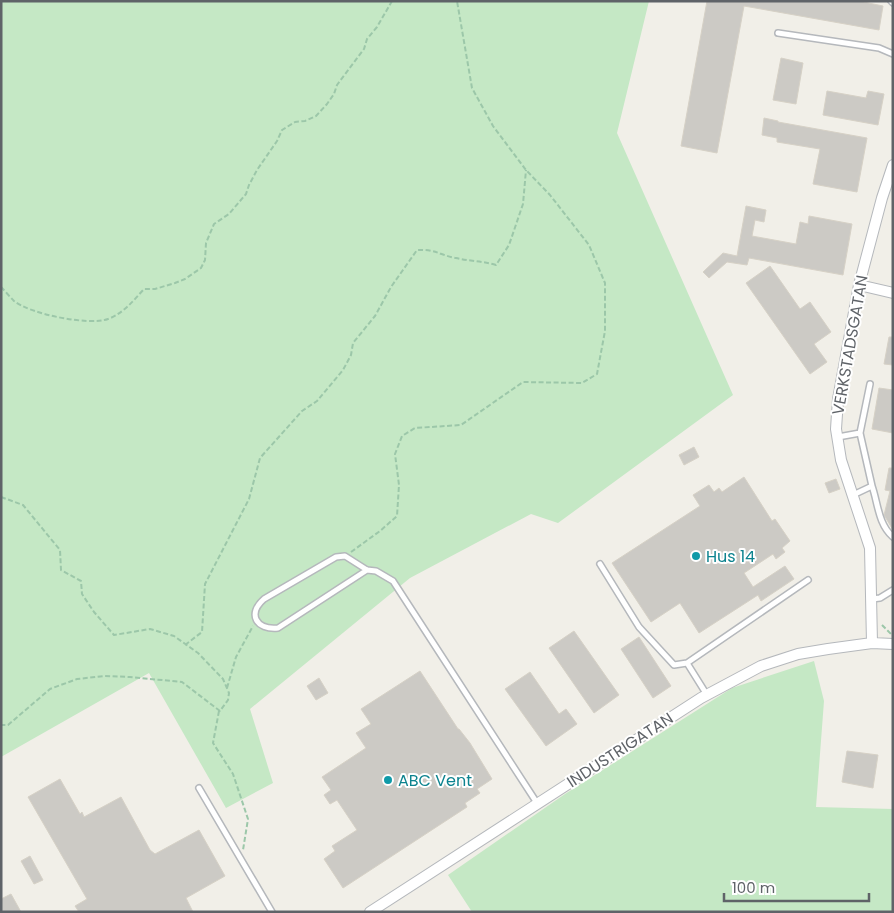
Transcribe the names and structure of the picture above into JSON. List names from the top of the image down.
{
  "streets": {
    "street": ["VERKSTADSGATAN", "INDUSTRIGATAN"]
  },
  "crossings": [
    ["VERKSTADSGATAN", "INDUSTRIGATAN"]
  ],
  "places": ["Hus 14", "ABC Vent"],
  "scale_bar": "100 m"
}
